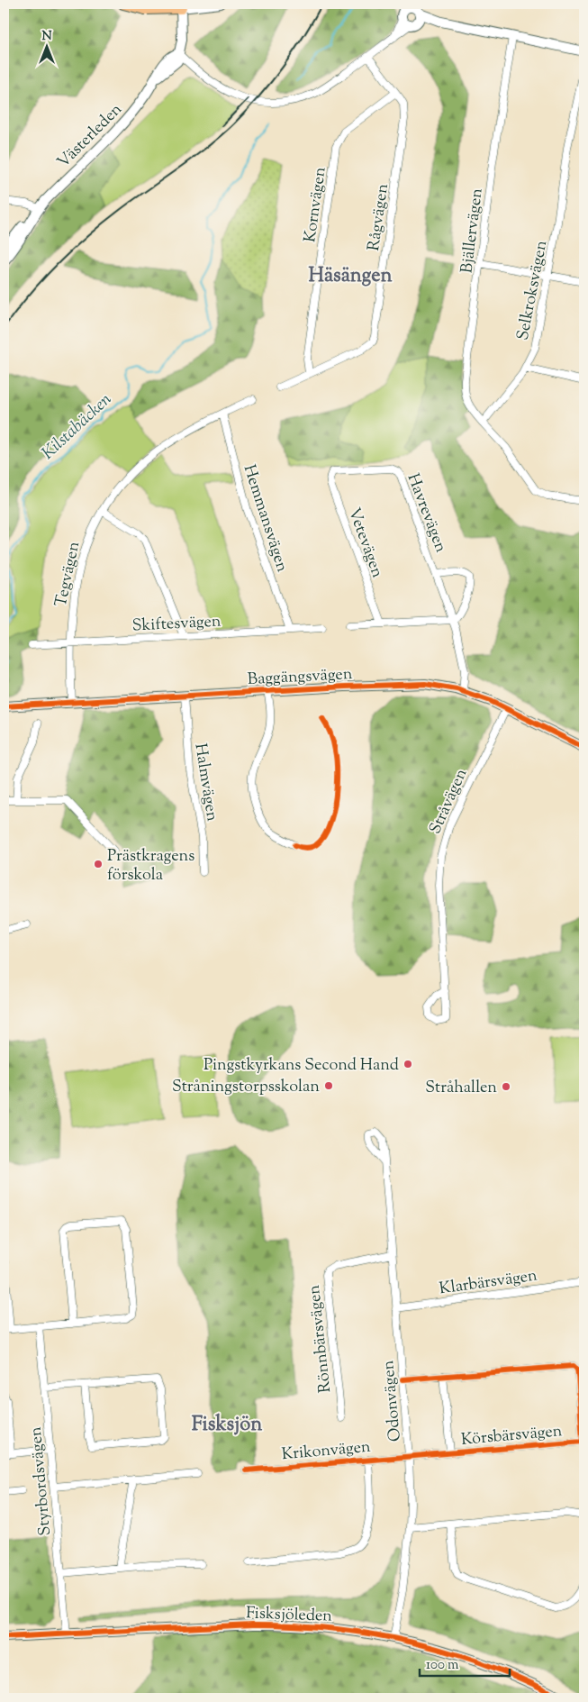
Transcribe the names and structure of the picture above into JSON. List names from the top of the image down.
{
  "streets": {
    "street": [
      "Västerleden",
      "Kornvägen",
      "Rågvägen",
      "Bjällervägen",
      "Selkroksvägen",
      "Havrevägen",
      "Hemmansvägen",
      "Vetevägen",
      "Tegvägen",
      "Skiftesvägen",
      "Baggängsvägen",
      "Halmvägen",
      "Stråvägen",
      "Klarbärsvägen",
      "Rönnbärsvägen",
      "Odonvägen",
      "Körsbärsvägen",
      "Krikonvägen",
      "Styrbordsvägen",
      "Fisksjöleden"
    ]
  },
  "crossings": [
    ["Kornvägen", "Rågvägen"],
    ["Bjällervägen", "Selkroksvägen"],
    ["Havrevägen", "Vetevägen"],
    ["Havrevägen", "Baggängsvägen"],
    ["Hemmansvägen", "Tegvägen"],
    ["Hemmansvägen", "Skiftesvägen"],
    ["Tegvägen", "Skiftesvägen"],
    ["Tegvägen", "Baggängsvägen"],
    ["Baggängsvägen", "Halmvägen"],
    ["Baggängsvägen", "Stråvägen"],
    ["Klarbärsvägen", "Odonvägen"],
    ["Rönnbärsvägen", "Odonvägen"],
    ["Odonvägen", "Körsbärsvägen"],
    ["Odonvägen", "Krikonvägen"],
    ["Odonvägen", "Fisksjöleden"],
    ["Körsbärsvägen", "Krikonvägen"],
    ["Styrbordsvägen", "Fisksjöleden"]
  ],
  "districts": ["Häsängen", "Fisksjön"],
  "water": ["Kilstabäcken"],
  "places": [
    "Prästkragens förskola",
    "Pingstkyrkans Second Hand",
    "Stråningstorpsskolan",
    "Stråhallen"
  ],
  "scale_bar": "100 m",
  "north": "top"
}
